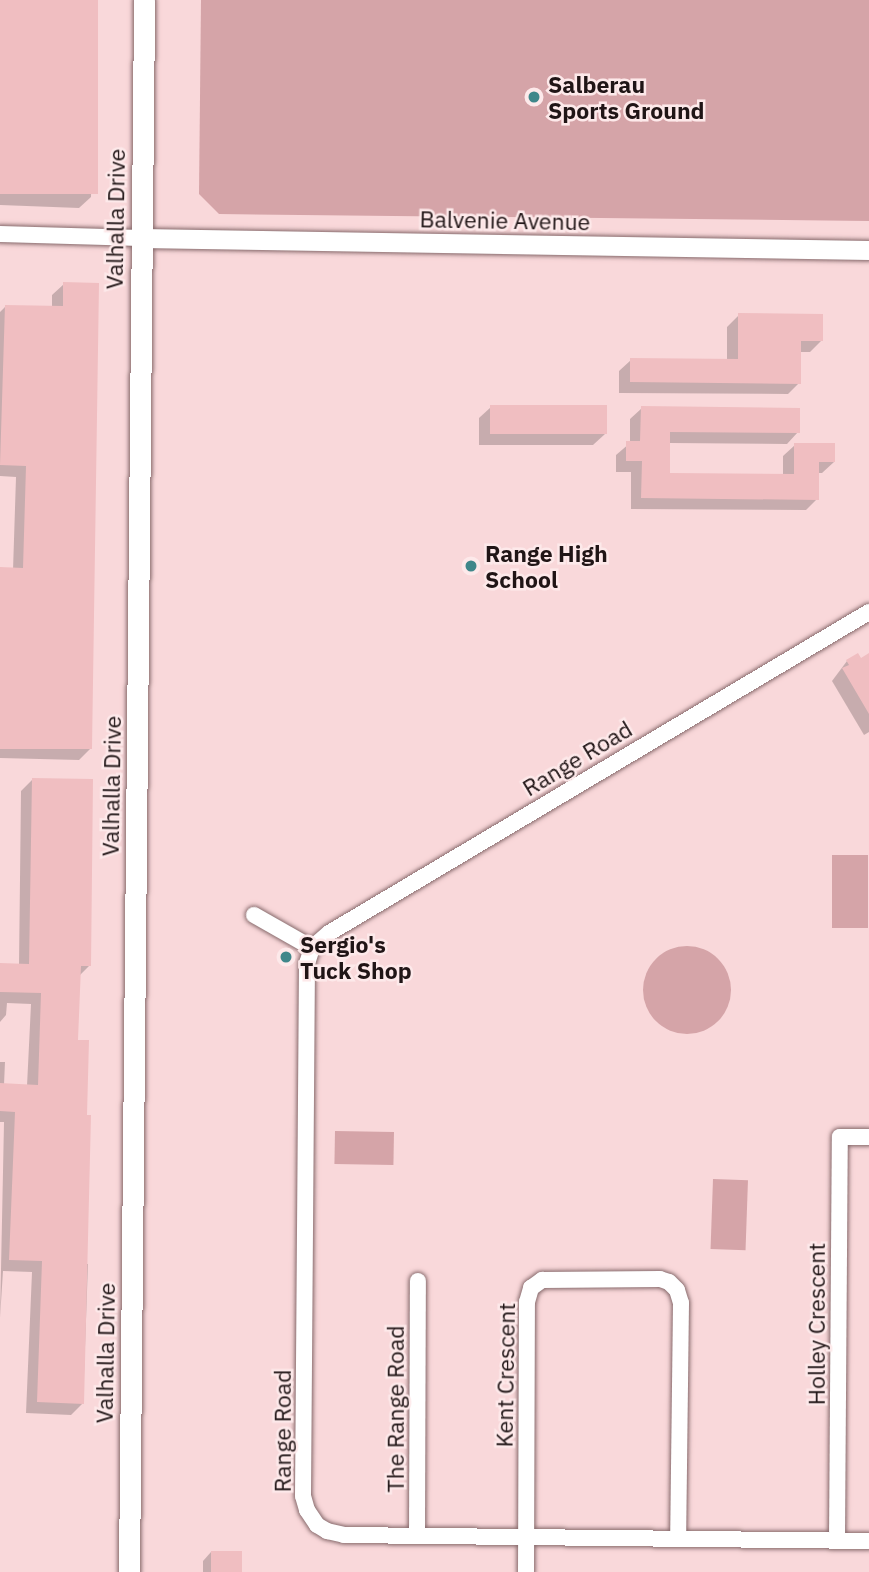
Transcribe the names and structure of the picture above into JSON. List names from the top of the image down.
{
  "streets": {
    "main road": ["Valhalla Drive"],
    "street": [
      "Balvenie Avenue",
      "Range Road",
      "Holley Crescent",
      "Kent Crescent",
      "The Range Road"
    ]
  },
  "crossings": [
    ["Valhalla Drive", "Balvenie Avenue"],
    ["Range Road", "Holley Crescent"],
    ["Range Road", "Kent Crescent"],
    ["Range Road", "The Range Road"]
  ],
  "places": ["Salberau Sports Ground", "Range High School", "Sergio's Tuck Shop"]
}
